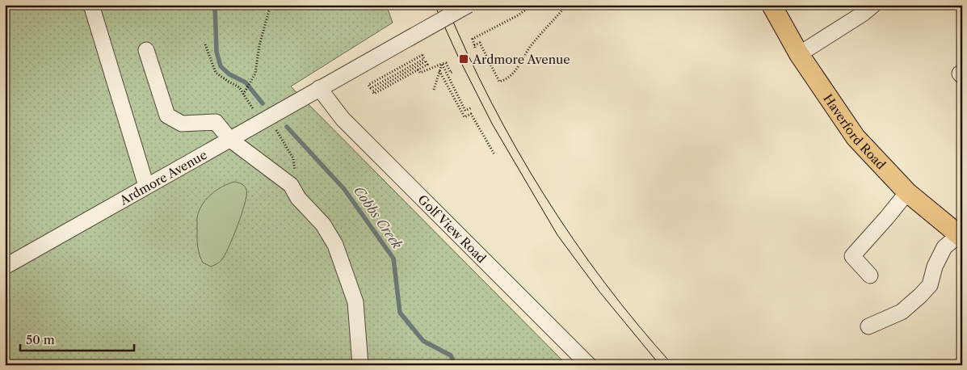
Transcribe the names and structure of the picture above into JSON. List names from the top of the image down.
{
  "streets": {
    "main road": ["Haverford Road"],
    "street": ["Ardmore Avenue", "Golf View Road"]
  },
  "crossings": [
    ["Ardmore Avenue", "Golf View Road"]
  ],
  "water": ["Cobbs Creek"],
  "places": {
    "transit": ["Ardmore Avenue"]
  },
  "scale_bar": "50 m"
}
